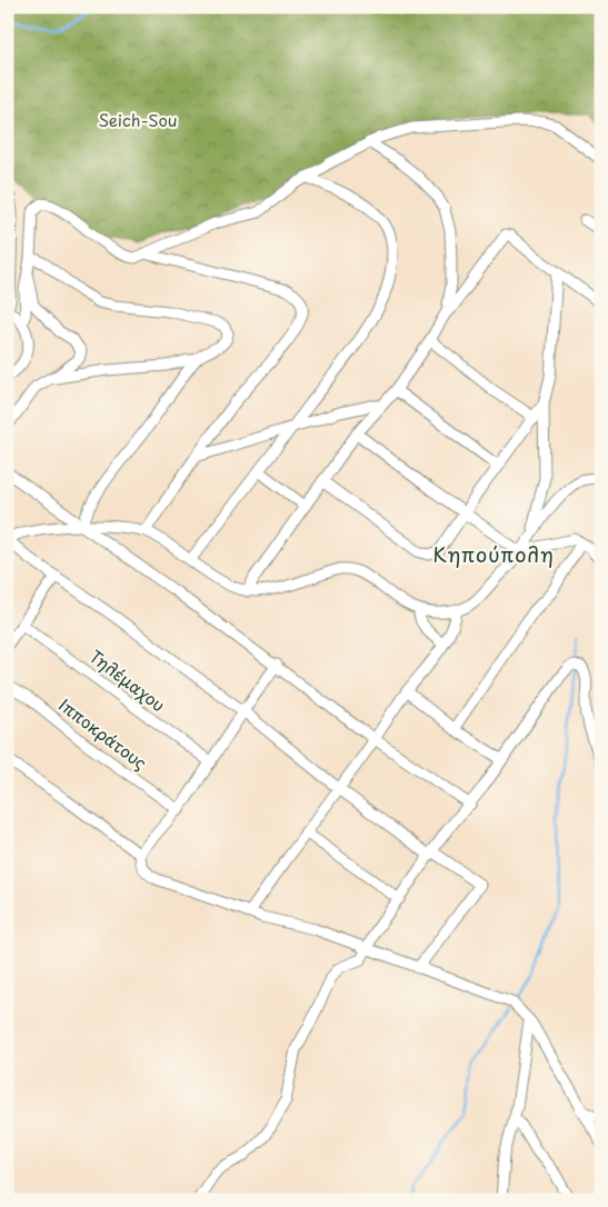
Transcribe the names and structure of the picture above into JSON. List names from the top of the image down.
{
  "streets": {
    "street": ["Τηλέμαχου", "Ιπποκράτους"]
  },
  "districts": ["Κηπούπολη"],
  "parks": ["Seich-Sou"]
}
